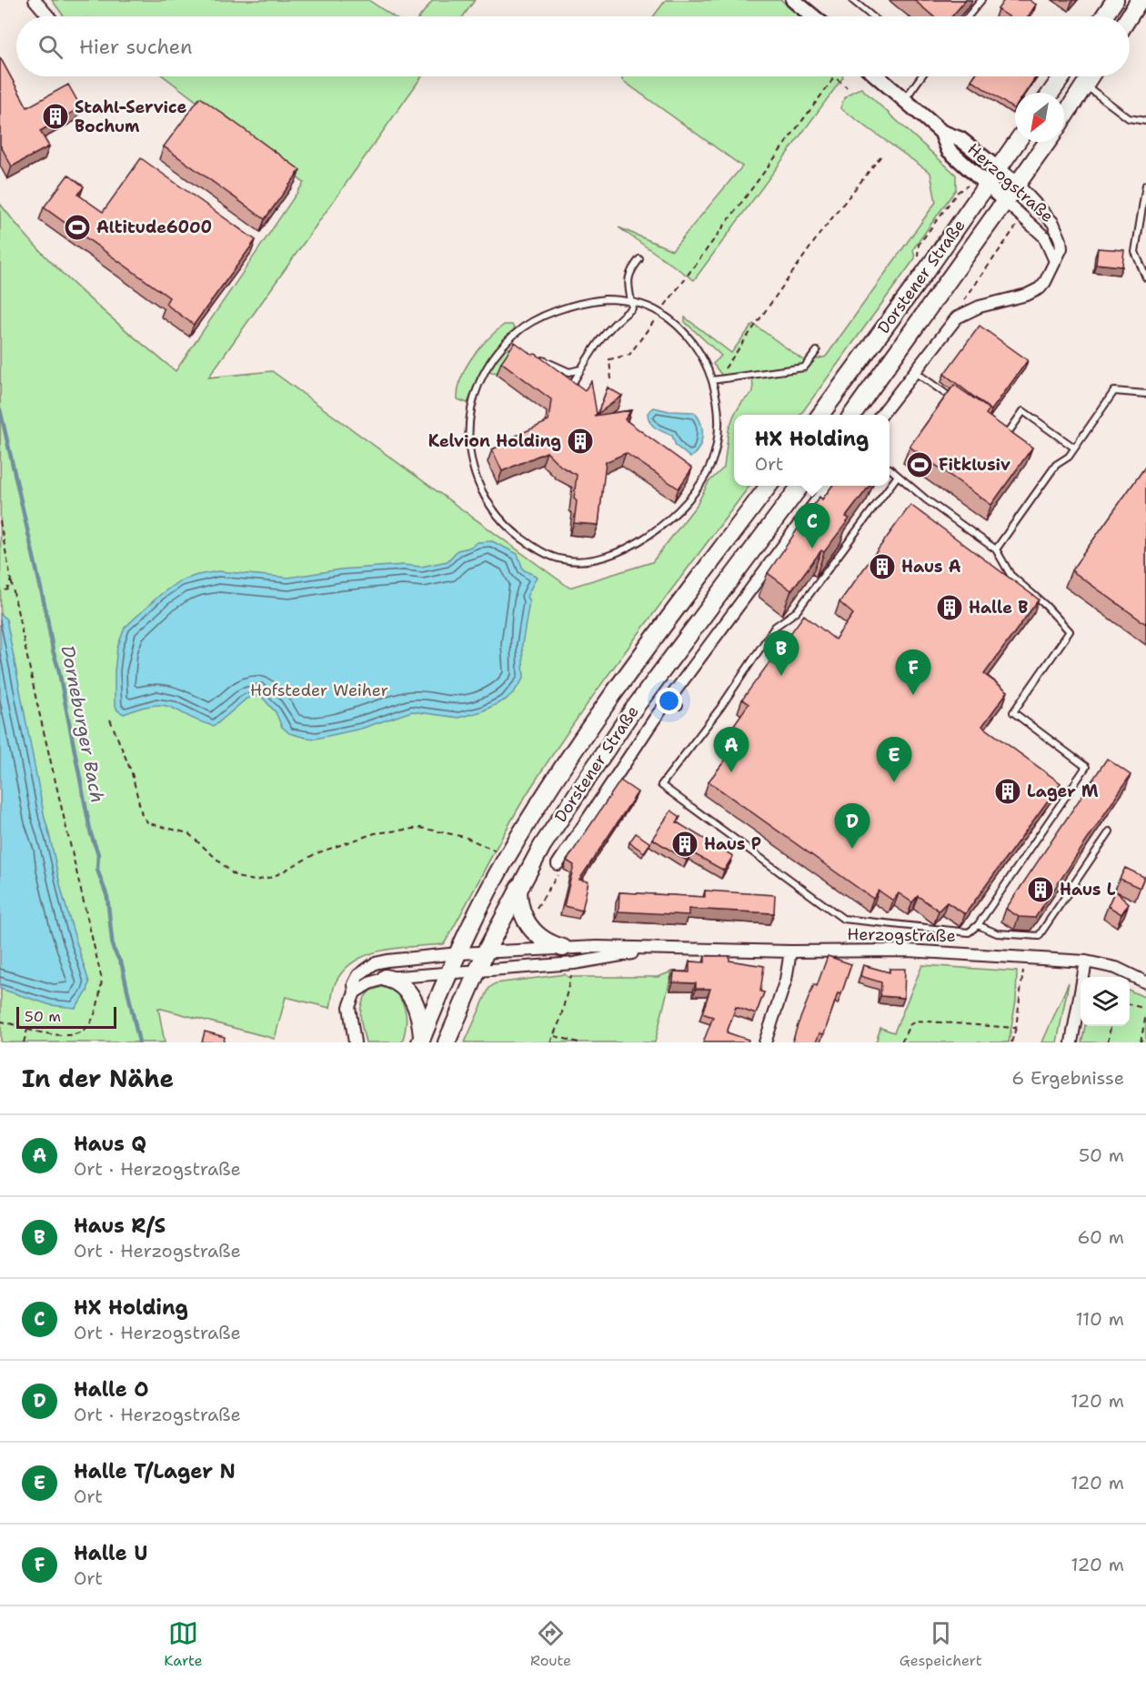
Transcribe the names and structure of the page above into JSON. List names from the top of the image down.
{
  "streets": {
    "main road": ["Dorstener Straße"],
    "street": ["Herzogstraße"]
  },
  "crossings": [
    ["Herzogstraße", "Dorstener Straße"]
  ],
  "water": ["Dorneburger Bach"],
  "parks": ["Hofsteder Weiher"],
  "places": {
    "building": [
      "Stahl-Service Bochum",
      "Kelvion Holding",
      "Haus A",
      "Halle B",
      "Lager M",
      "Haus P",
      "Haus L"
    ],
    "sports": ["Altitude6000", "Fitklusiv"]
  },
  "scale_bar": "50 m",
  "north": "bottom left",
  "page": {
    "search": "Hier suchen",
    "popup": ["HX Holding", "Ort"],
    "pins": [
      "C",
      "B",
      "F",
      "A",
      "E",
      "D"
    ],
    "scale": "50 m",
    "heading": ["In der Nähe", "6 Ergebnisse"],
    "list": [
      {
        "mark": "A",
        "name": "Haus Q",
        "note": "Ort · Herzogstraße",
        "value": "50 m"
      },
      {
        "mark": "B",
        "name": "Haus R/S",
        "note": "Ort · Herzogstraße",
        "value": "60 m"
      },
      {
        "mark": "C",
        "name": "HX Holding",
        "note": "Ort · Herzogstraße",
        "value": "110 m"
      },
      {
        "mark": "D",
        "name": "Halle O",
        "note": "Ort · Herzogstraße",
        "value": "120 m"
      },
      {
        "mark": "E",
        "name": "Halle T/Lager N",
        "note": "Ort",
        "value": "120 m"
      },
      {
        "mark": "F",
        "name": "Halle U",
        "note": "Ort",
        "value": "120 m"
      }
    ],
    "nav": ["Karte", "Route", "Gespeichert"]
  }
}
